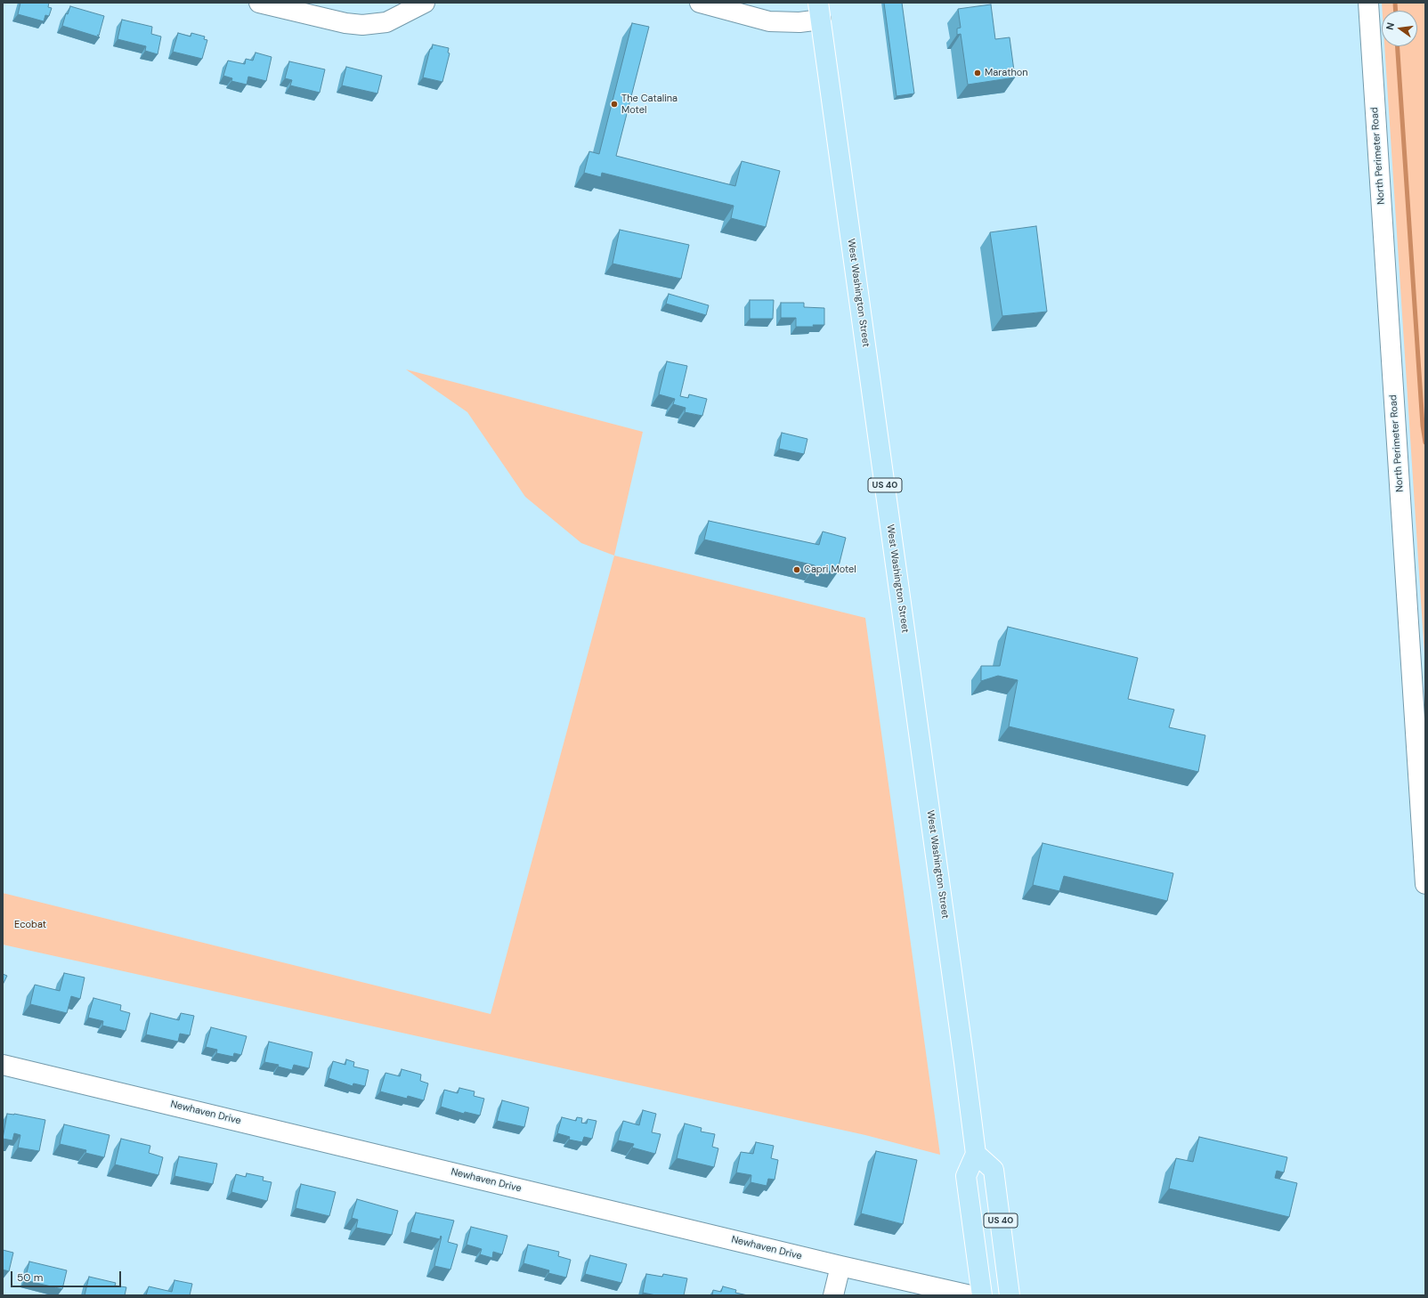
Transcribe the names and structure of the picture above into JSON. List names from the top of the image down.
{
  "streets": {
    "main road": ["West Washington Street", "US 40"],
    "street": ["North Perimeter Road", "Newhaven Drive"]
  },
  "crossings": [
    ["West Washington Street", "US 40"]
  ],
  "parks": ["Ecobat"],
  "places": ["Marathon", "The Catalina Motel", "Capri Motel"],
  "scale_bar": "50 m",
  "north": "left"
}
